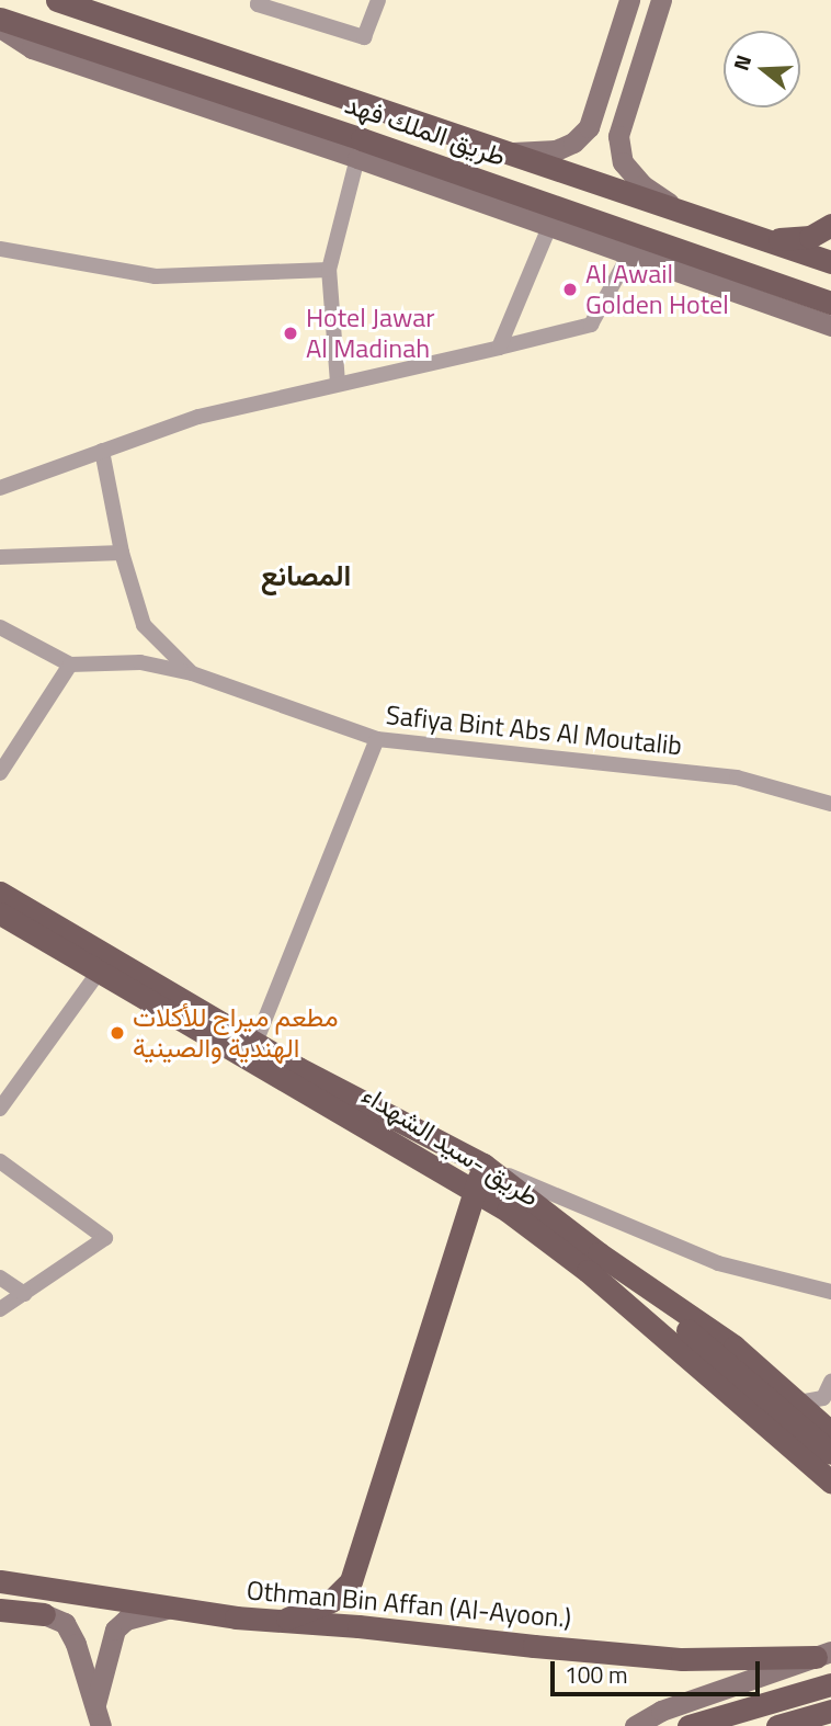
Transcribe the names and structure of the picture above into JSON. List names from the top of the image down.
{
  "streets": {
    "main road": ["طريق الملك فهد", "طريق -سيد الشهداء", "Othman Bin Affan (Al-Ayoon.)"],
    "street": ["Safiya Bint Abs Al Moutalib"]
  },
  "districts": ["المصانع"],
  "places": ["Al Awail Golden Hotel", "Hotel Jawar Al Madinah", "مطعم ميراج للأكلات الهندية والصينية"],
  "scale_bar": "100 m",
  "north": "left"
}
